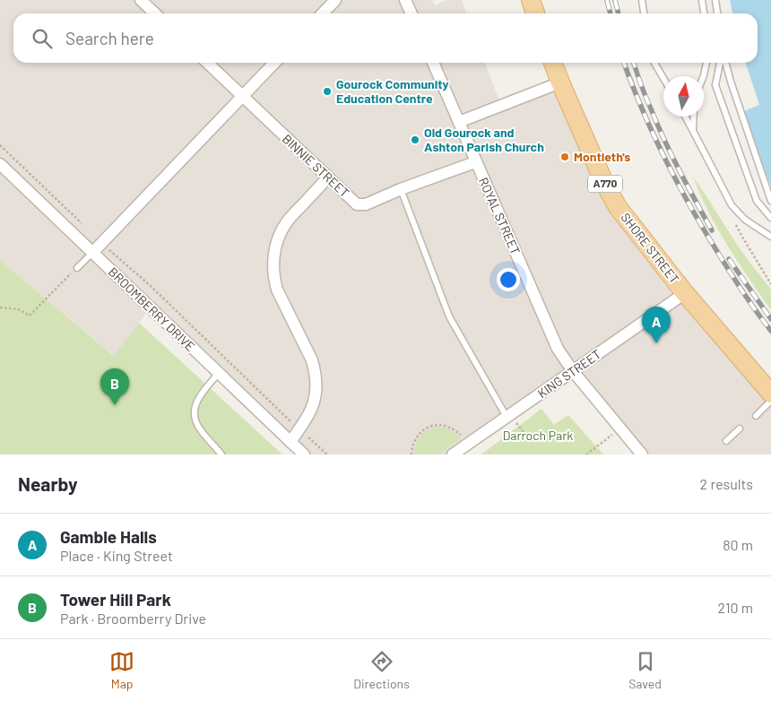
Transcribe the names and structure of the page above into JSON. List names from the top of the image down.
{
  "streets": {
    "main road": ["A770", "SHORE STREET"],
    "street": [
      "BINNIE STREET",
      "ROYAL STREET",
      "BROOMBERRY DRIVE",
      "KING STREET"
    ]
  },
  "crossings": [
    ["BINNIE STREET", "ROYAL STREET"],
    ["ROYAL STREET", "KING STREET"],
    ["SHORE STREET", "KING STREET"]
  ],
  "parks": ["Darroch Park"],
  "places": ["Gourock Community Education Centre", "Old Gourock and Ashton Parish Church", "Montieth's"],
  "north": "top",
  "page": {
    "search": "Search here",
    "pins": ["A", "B"],
    "heading": ["Nearby", "2 results"],
    "list": [
      {
        "mark": "A",
        "name": "Gamble Halls",
        "note": "Place · King Street",
        "value": "80 m"
      },
      {
        "mark": "B",
        "name": "Tower Hill Park",
        "note": "Park · Broomberry Drive",
        "value": "210 m"
      }
    ],
    "nav": ["Map", "Directions", "Saved"]
  }
}
